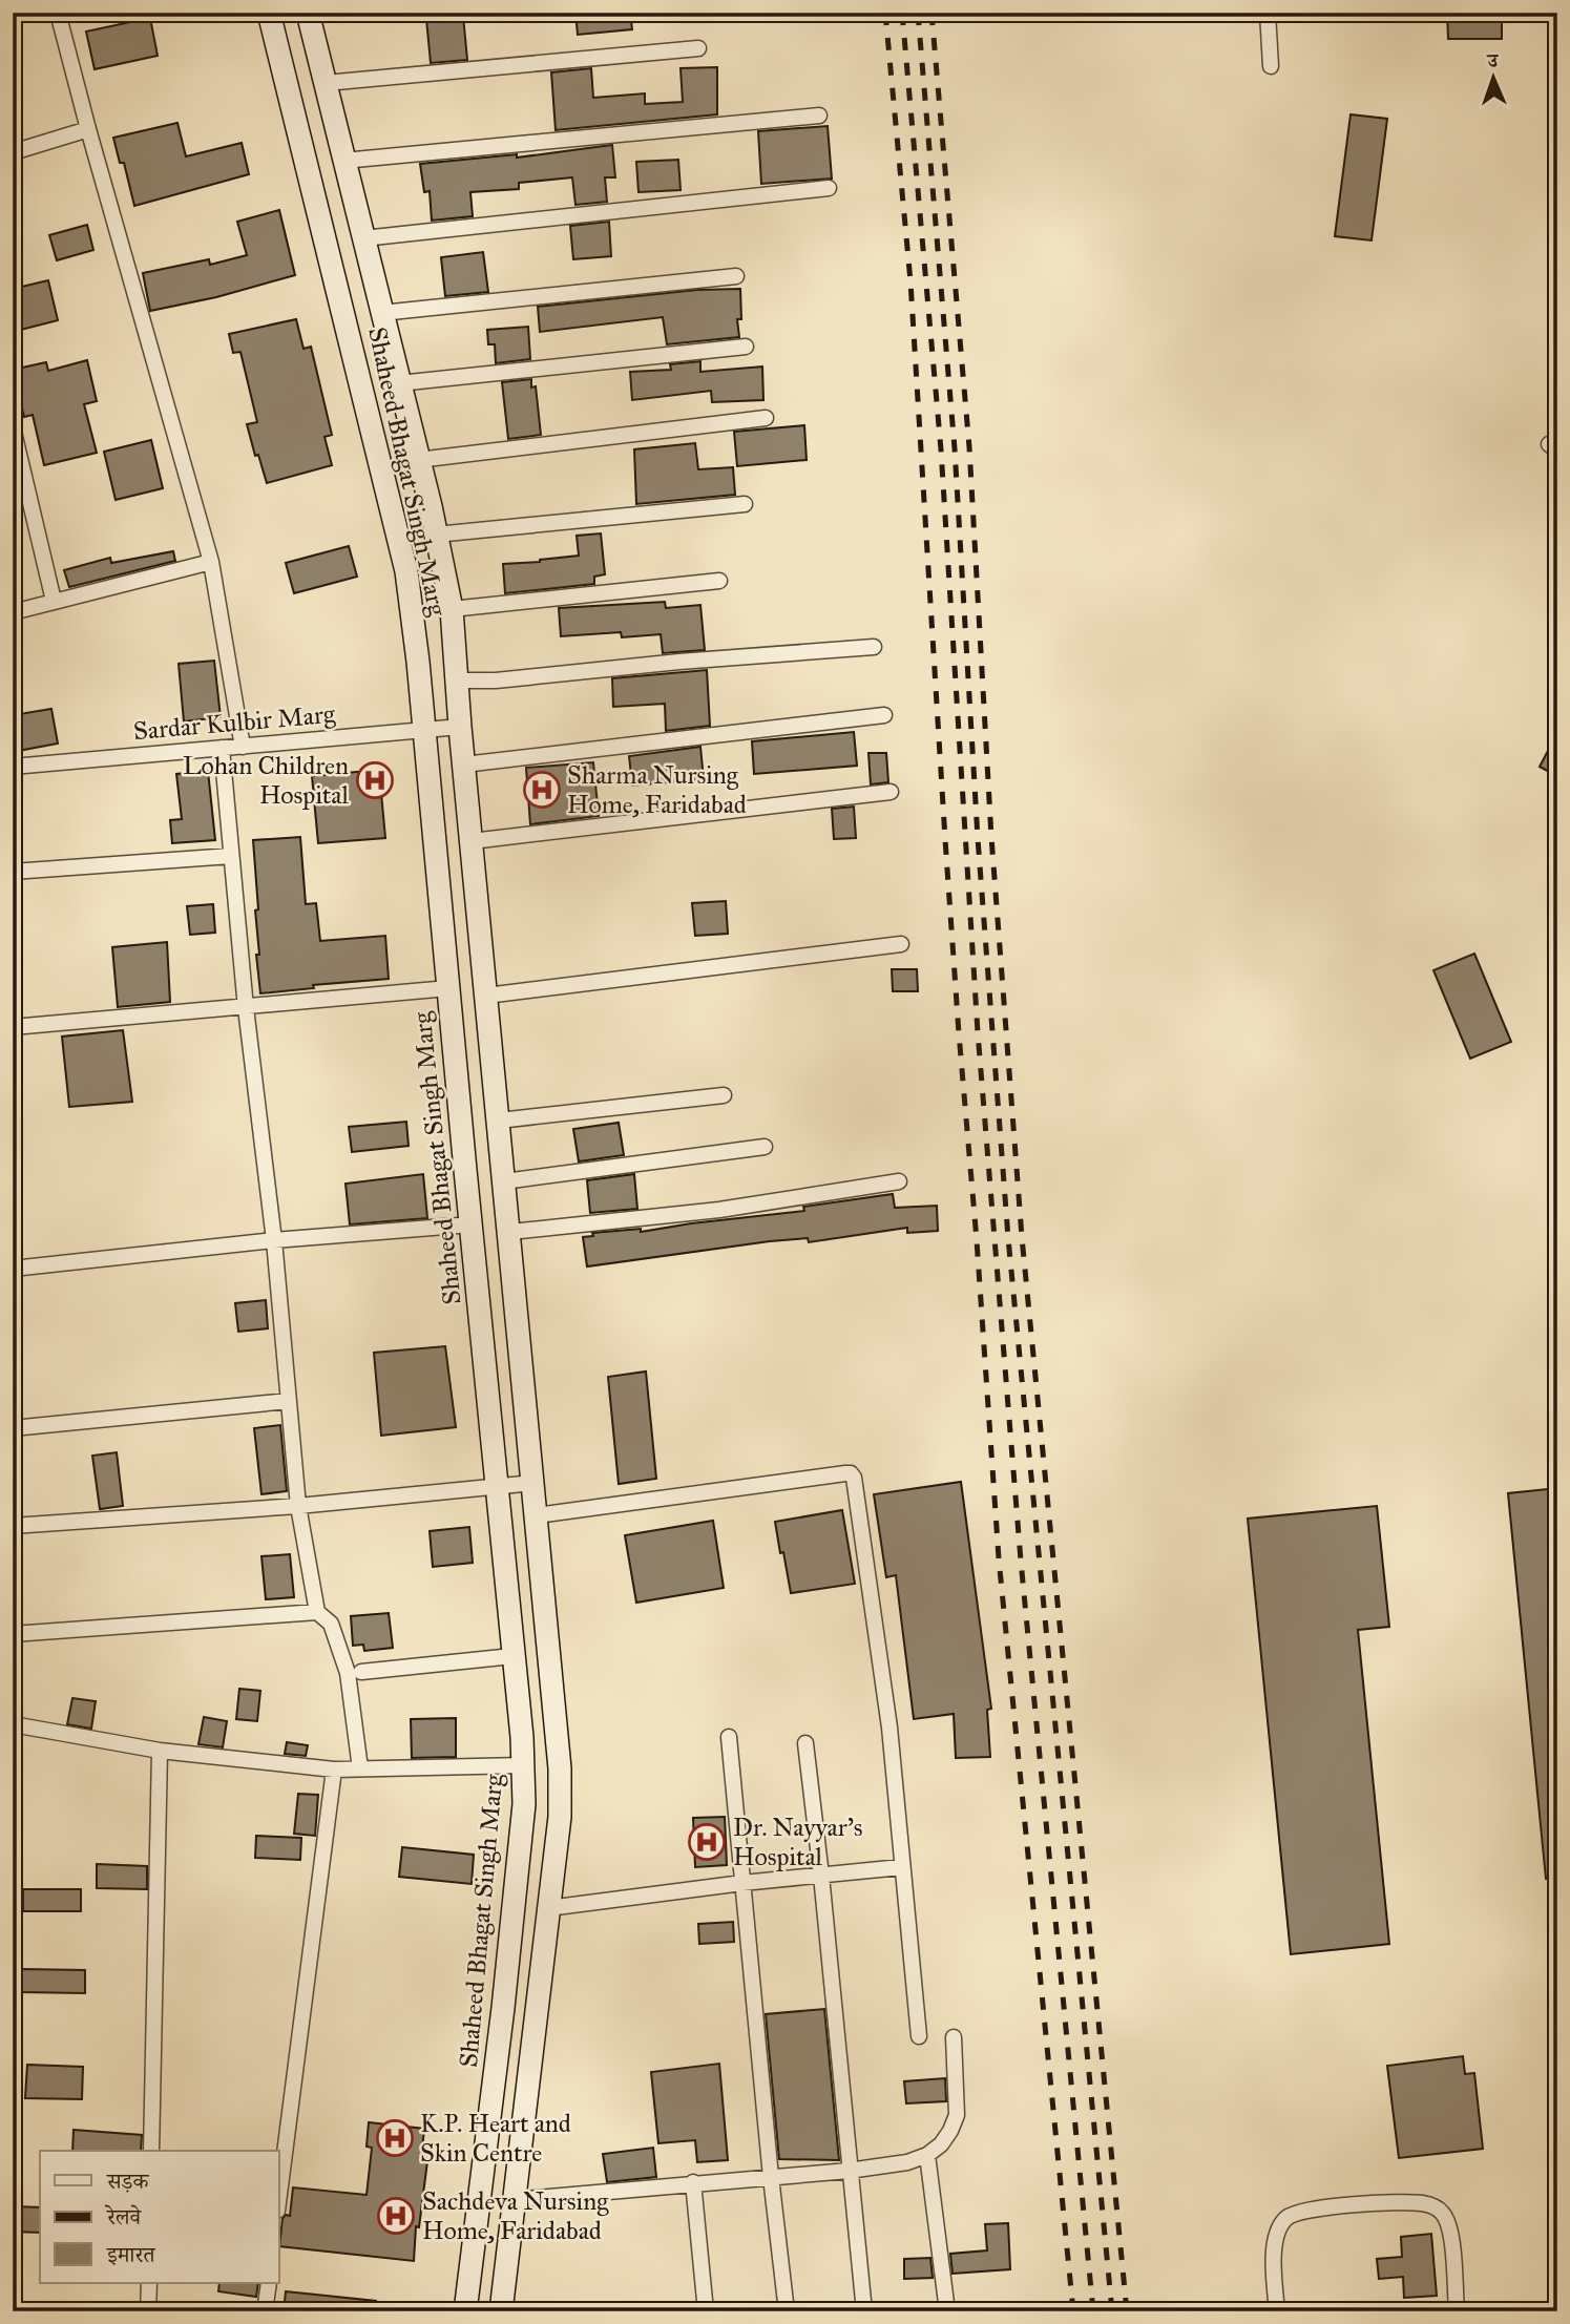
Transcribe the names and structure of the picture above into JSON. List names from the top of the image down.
{
  "streets": {
    "street": ["Shaheed Bhagat Singh Marg", "Sardar Kulbir Marg"]
  },
  "crossings": [
    ["Shaheed Bhagat Singh Marg", "Sardar Kulbir Marg"]
  ],
  "places": {
    "hospital": [
      "Lohan Children Hospital",
      "Sharma Nursing Home, Faridabad",
      "Dr. Nayyar's Hospital",
      "K.P. Heart and Skin Centre",
      "Sachdeva Nursing Home, Faridabad"
    ]
  },
  "legend": ["सड़क", "रेलवे", "इमारत"],
  "north": "top"
}
